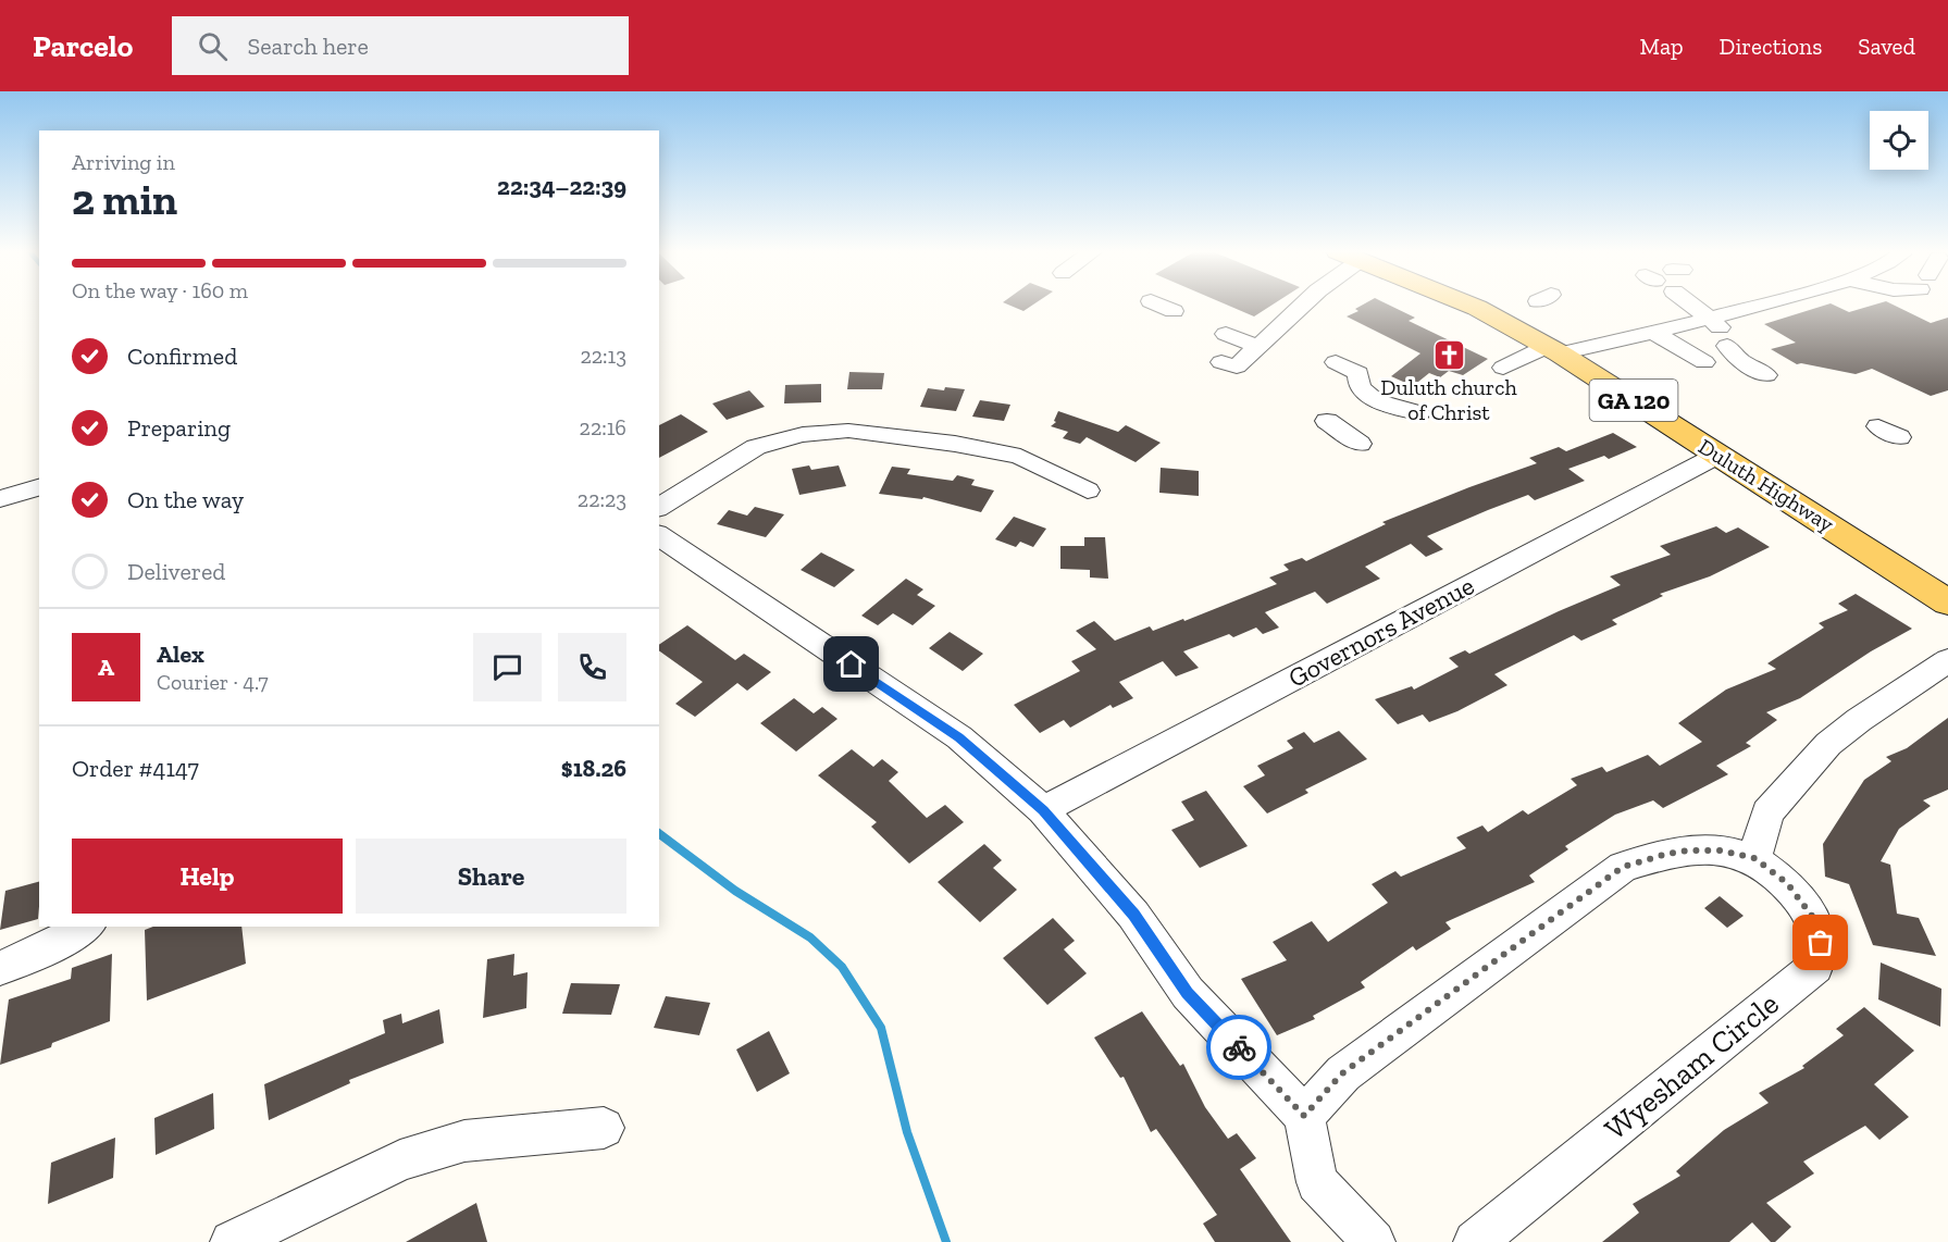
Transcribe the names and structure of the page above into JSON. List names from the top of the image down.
{
  "streets": {
    "main road": ["GA 120", "Duluth Highway"],
    "street": ["Governors Avenue", "Wyesham Circle"]
  },
  "crossings": [
    ["Duluth Highway", "Governors Avenue"]
  ],
  "places": {
    "church": ["Duluth church of Christ"]
  },
  "page": {
    "header": "Parcelo",
    "search": "Search here",
    "nav": ["Map", "Directions", "Saved"],
    "heading": ["2 min", "Arriving in", "22:34–22:39"],
    "panel": [
      "Alex",
      "Courier · 4.7",
      "Order #4147",
      "$18.26"
    ],
    "bar": "On the way · 160 m",
    "list": [
      ["Confirmed", "22:13"],
      ["Preparing", "22:16"],
      ["On the way", "22:23"],
      "Delivered"
    ],
    "round": "A",
    "buttons": ["Help", "Share"]
  }
}
